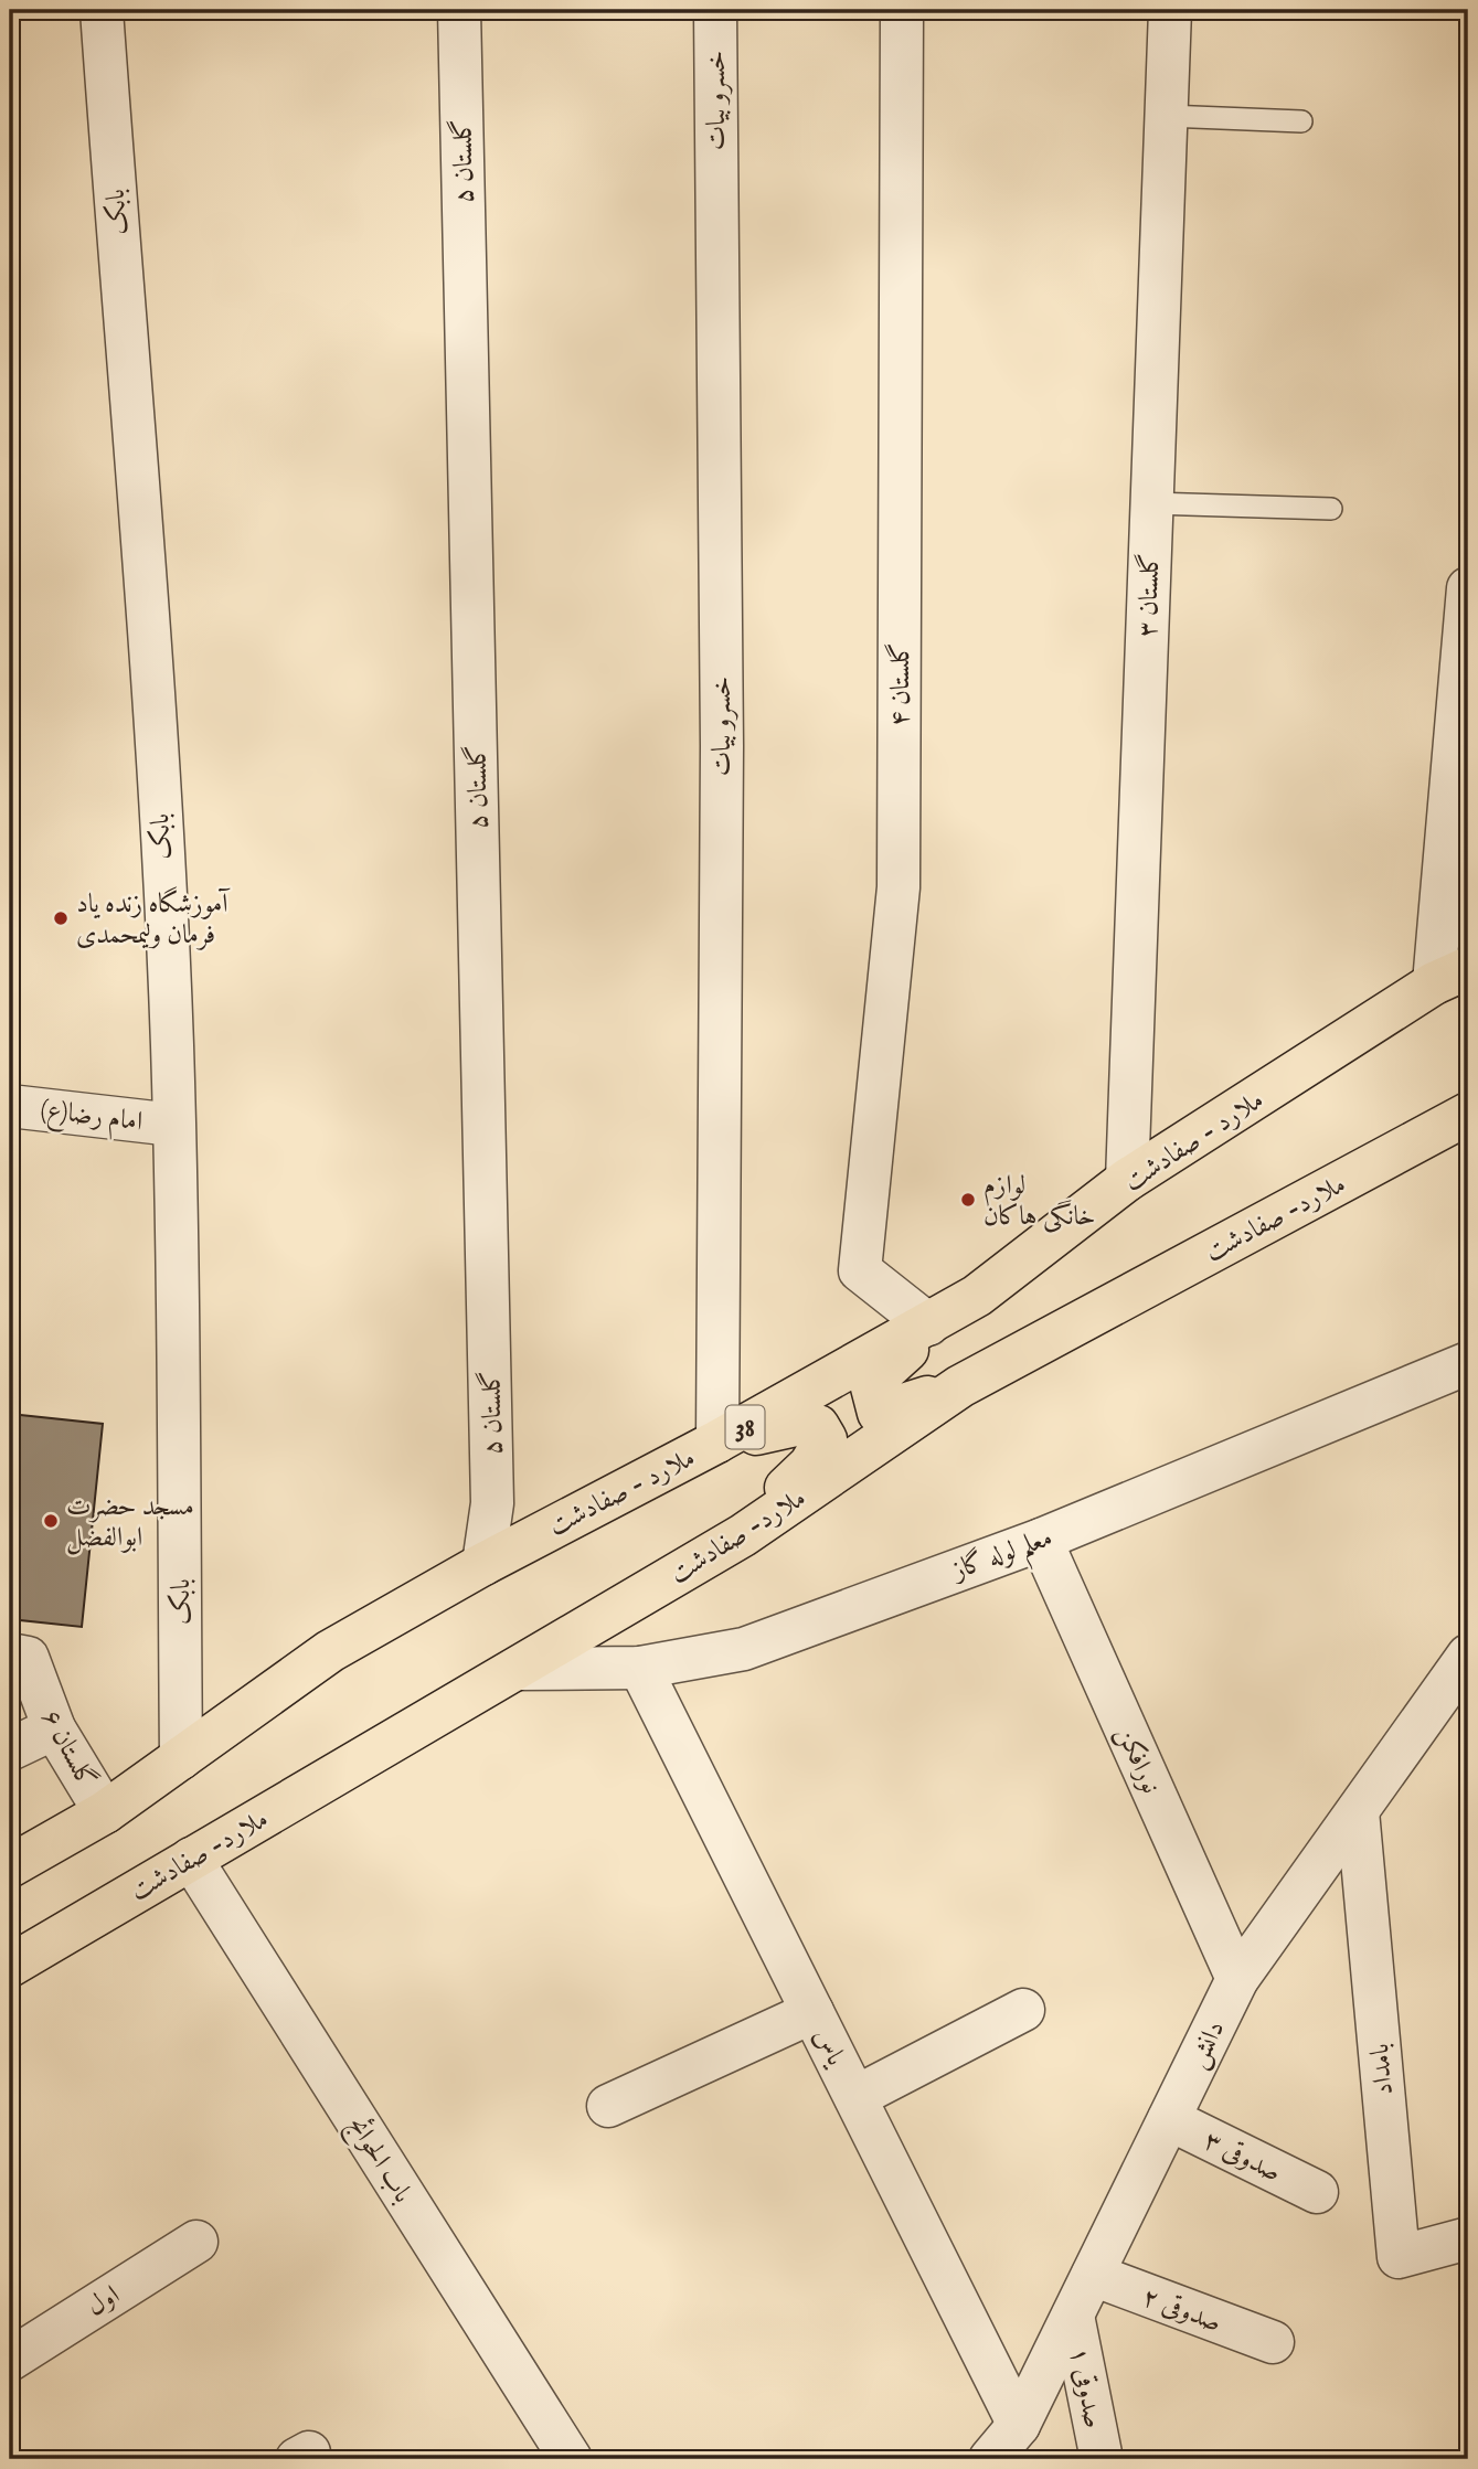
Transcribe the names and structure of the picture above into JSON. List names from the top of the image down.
{
  "streets": {
    "highway": ["ملارد - صفادشت", "ملارد- صفادشت", "38"],
    "street": [
      "خسرو بیات",
      "گلستان ۵",
      "بابک",
      "گلستان ۳",
      "گلستان ۴",
      "امام رضا(ع)",
      "معلم لوله گاز",
      "گلستان ۶",
      "نورافکن",
      "دانش",
      "یاس",
      "بامداد",
      "صدوقی ۳",
      "باب الحوائج",
      "اول",
      "صدوقی ۲",
      "صدوقی ۱"
    ]
  },
  "crossings": [
    ["خسرو بیات", "ملارد - صفادشت"],
    ["گلستان ۵", "ملارد - صفادشت"],
    ["بابک", "امام رضا(ع)"],
    ["بابک", "ملارد - صفادشت"],
    ["گلستان ۳", "ملارد - صفادشت"],
    ["گلستان ۴", "ملارد - صفادشت"],
    ["ملارد - صفادشت", "گلستان ۶"],
    ["ملارد- صفادشت", "معلم لوله گاز"],
    ["ملارد- صفادشت", "باب الحوائج"],
    ["معلم لوله گاز", "نورافکن"],
    ["معلم لوله گاز", "یاس"],
    ["نورافکن", "دانش"],
    ["دانش", "یاس"],
    ["دانش", "بامداد"],
    ["دانش", "صدوقی ۳"],
    ["دانش", "صدوقی ۲"],
    ["دانش", "صدوقی ۱"]
  ],
  "places": ["آموزشگاه زنده یاد فرمان ولیمحمدی", "لوازم خانگی هاکان", "مسجد حضرت ابوالفضل"]
}
